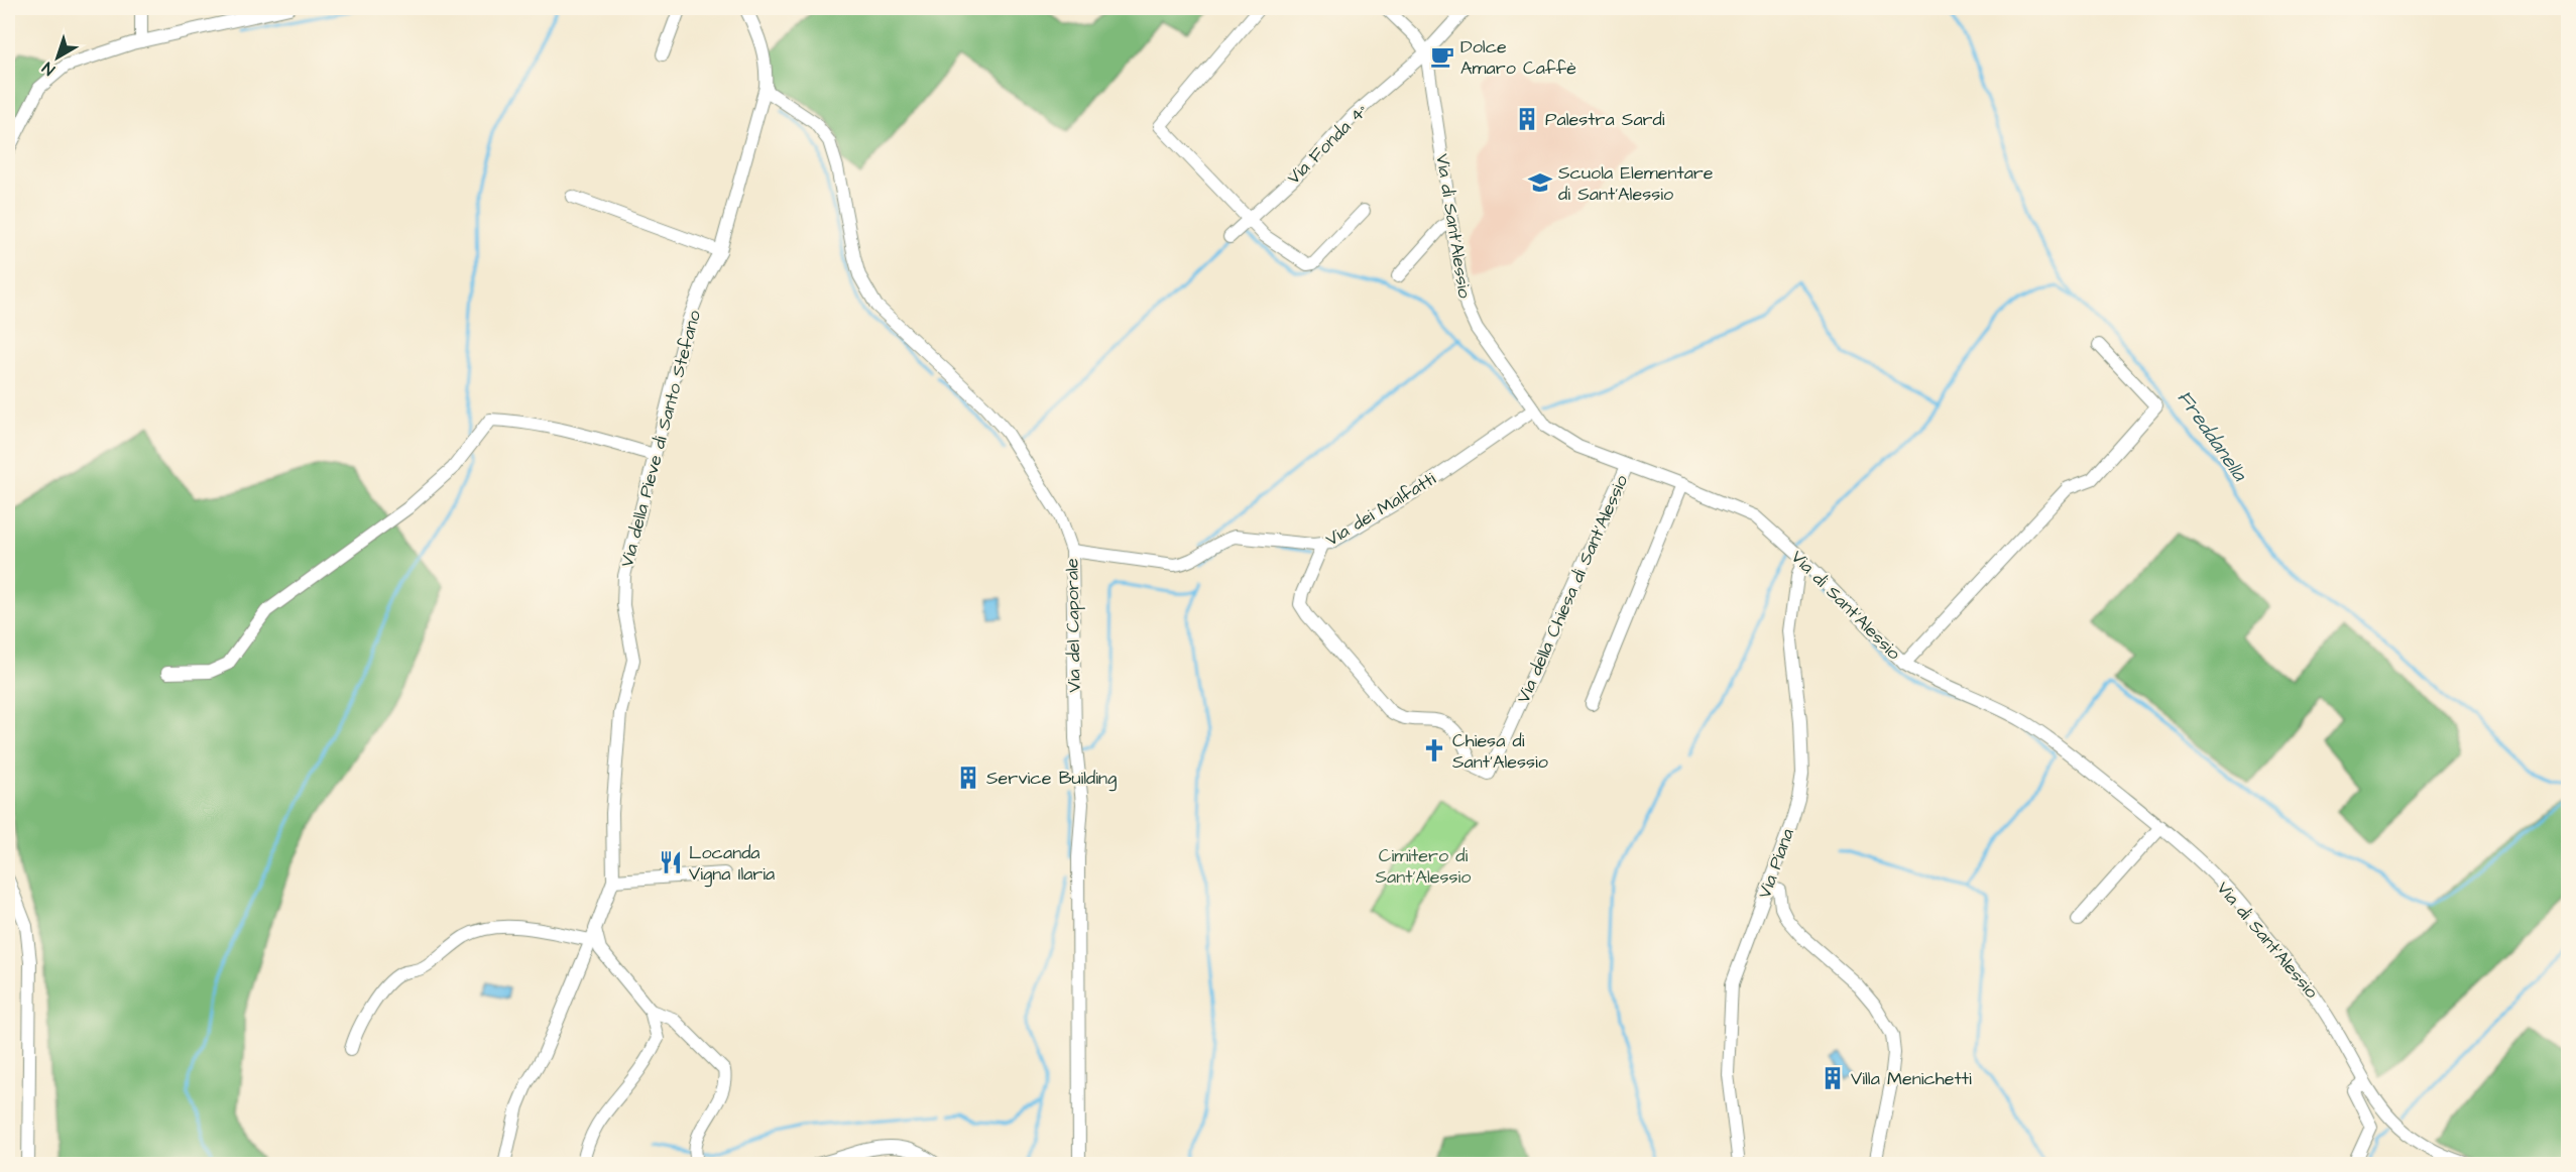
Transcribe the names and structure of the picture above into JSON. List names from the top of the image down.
{
  "streets": {
    "street": [
      "Via Fonda 4°",
      "Via di Sant'Alessio",
      "Via della Pieve di Santo Stefano",
      "Via dei Malfatti",
      "Via della Chiesa di Sant'Alessio",
      "Via del Caporale",
      "Via Piana"
    ]
  },
  "crossings": [
    ["Via Fonda 4°", "Via di Sant'Alessio"],
    ["Via di Sant'Alessio", "Via dei Malfatti"],
    ["Via di Sant'Alessio", "Via della Chiesa di Sant'Alessio"],
    ["Via di Sant'Alessio", "Via Piana"],
    ["Via della Pieve di Santo Stefano", "Via del Caporale"],
    ["Via dei Malfatti", "Via della Chiesa di Sant'Alessio"],
    ["Via dei Malfatti", "Via del Caporale"]
  ],
  "water": ["Freddanella"],
  "parks": ["Cimitero di Sant'Alessio"],
  "places": {
    "cafe": ["Dolce Amaro Caffè"],
    "building": ["Palestra Sardi", "Service Building", "Villa Menichetti"],
    "school or university": ["Scuola Elementare di Sant'Alessio"],
    "church": ["Chiesa di Sant'Alessio"],
    "restaurant": ["Locanda Vigna Ilaria"]
  },
  "north": "bottom left"
}
